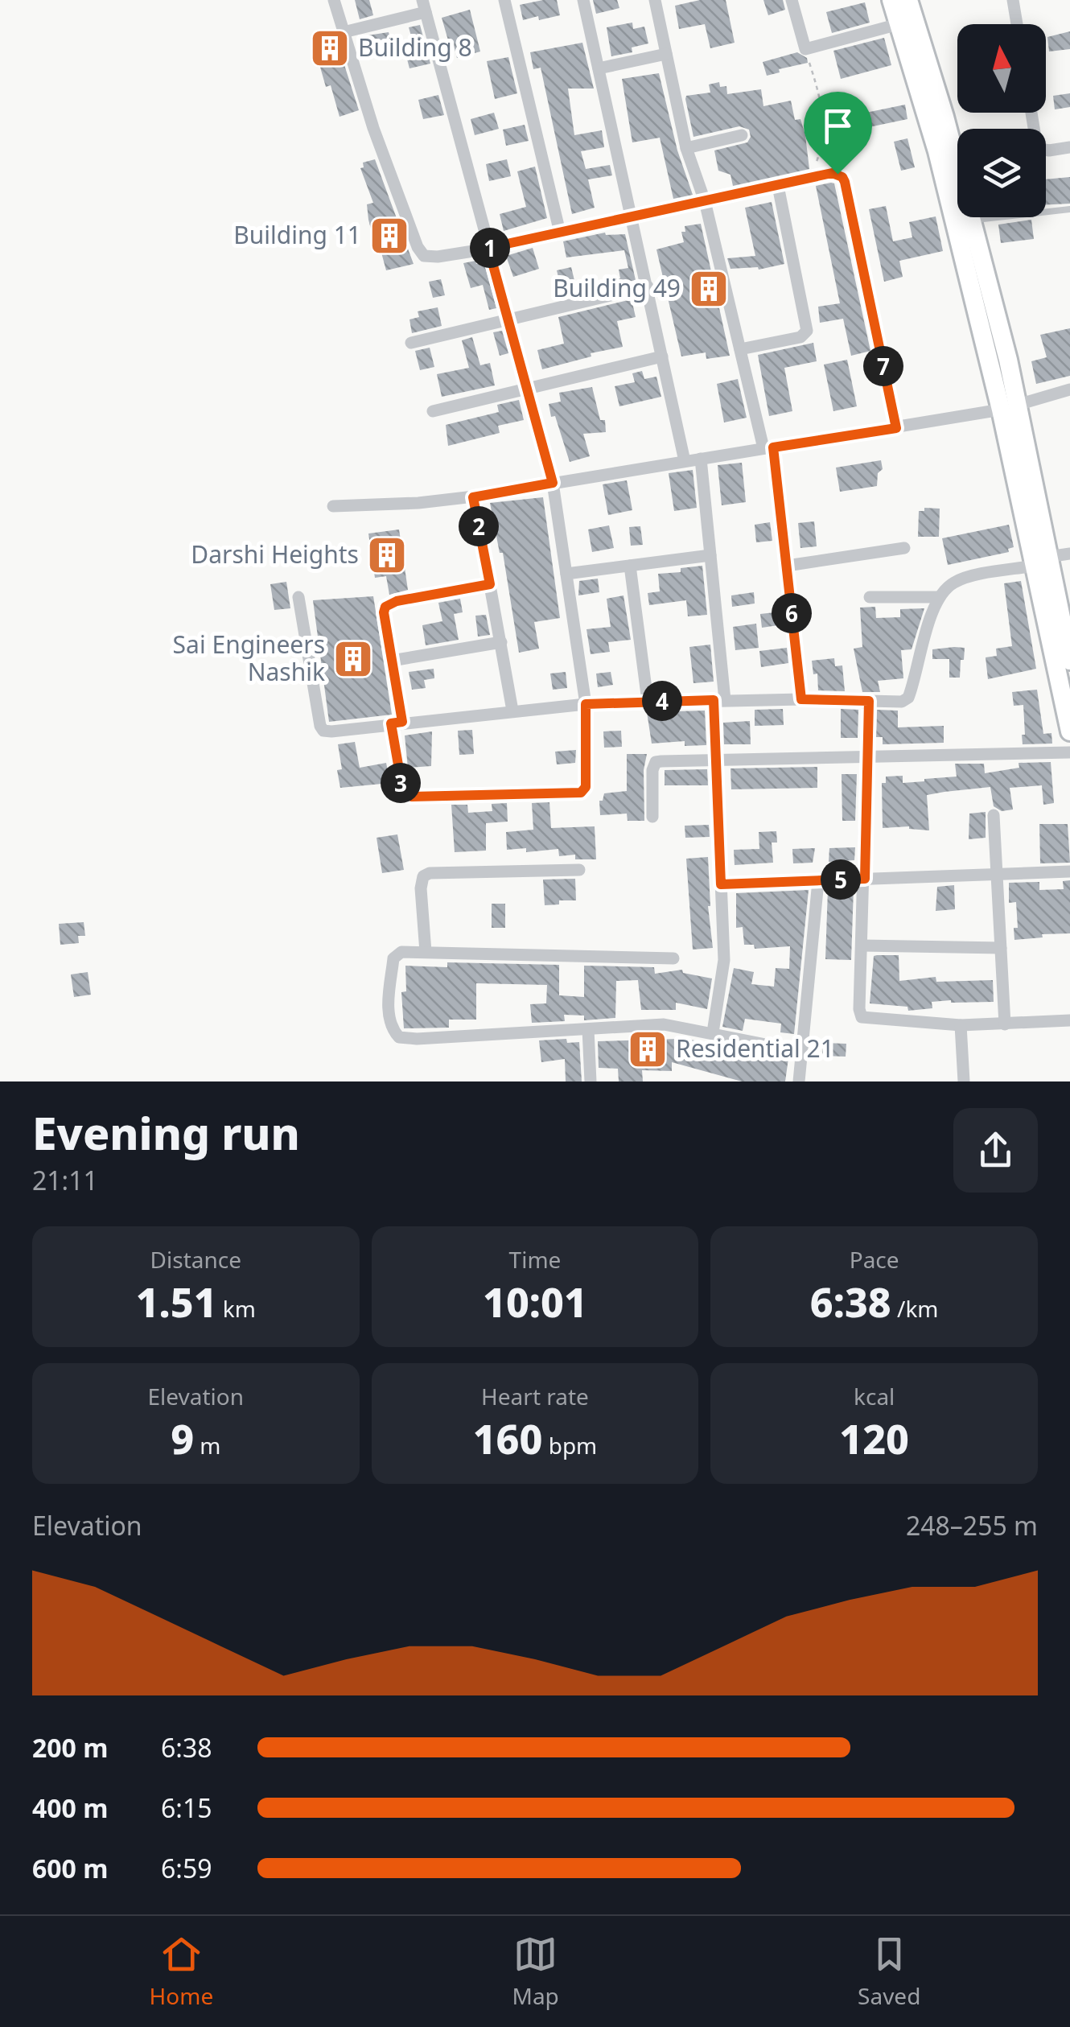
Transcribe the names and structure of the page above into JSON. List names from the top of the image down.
{
  "places": {
    "building": [
      "Building 8",
      "Building 11",
      "Building 49",
      "Darshi Heights",
      "Sai Engineers Nashik",
      "Residential 21"
    ]
  },
  "north": "top",
  "page": {
    "pins": [
      "1",
      "7",
      "2",
      "6",
      "4",
      "3",
      "5"
    ],
    "heading": ["Evening run", "21:11"],
    "stats": [
      ["Distance", "1.51 km"],
      ["Time", "10:01"],
      ["Pace", "6:38 /km"],
      ["Elevation", "9 m"],
      ["Heart rate", "160 bpm"],
      ["kcal", "120"]
    ],
    "chart": ["Elevation", "248–255 m"],
    "list": [
      {
        "name": "200 m",
        "note": "6:38"
      },
      {
        "name": "400 m",
        "note": "6:15"
      },
      {
        "name": "600 m",
        "note": "6:59"
      }
    ],
    "tabs": ["Home", "Map", "Saved"]
  }
}
